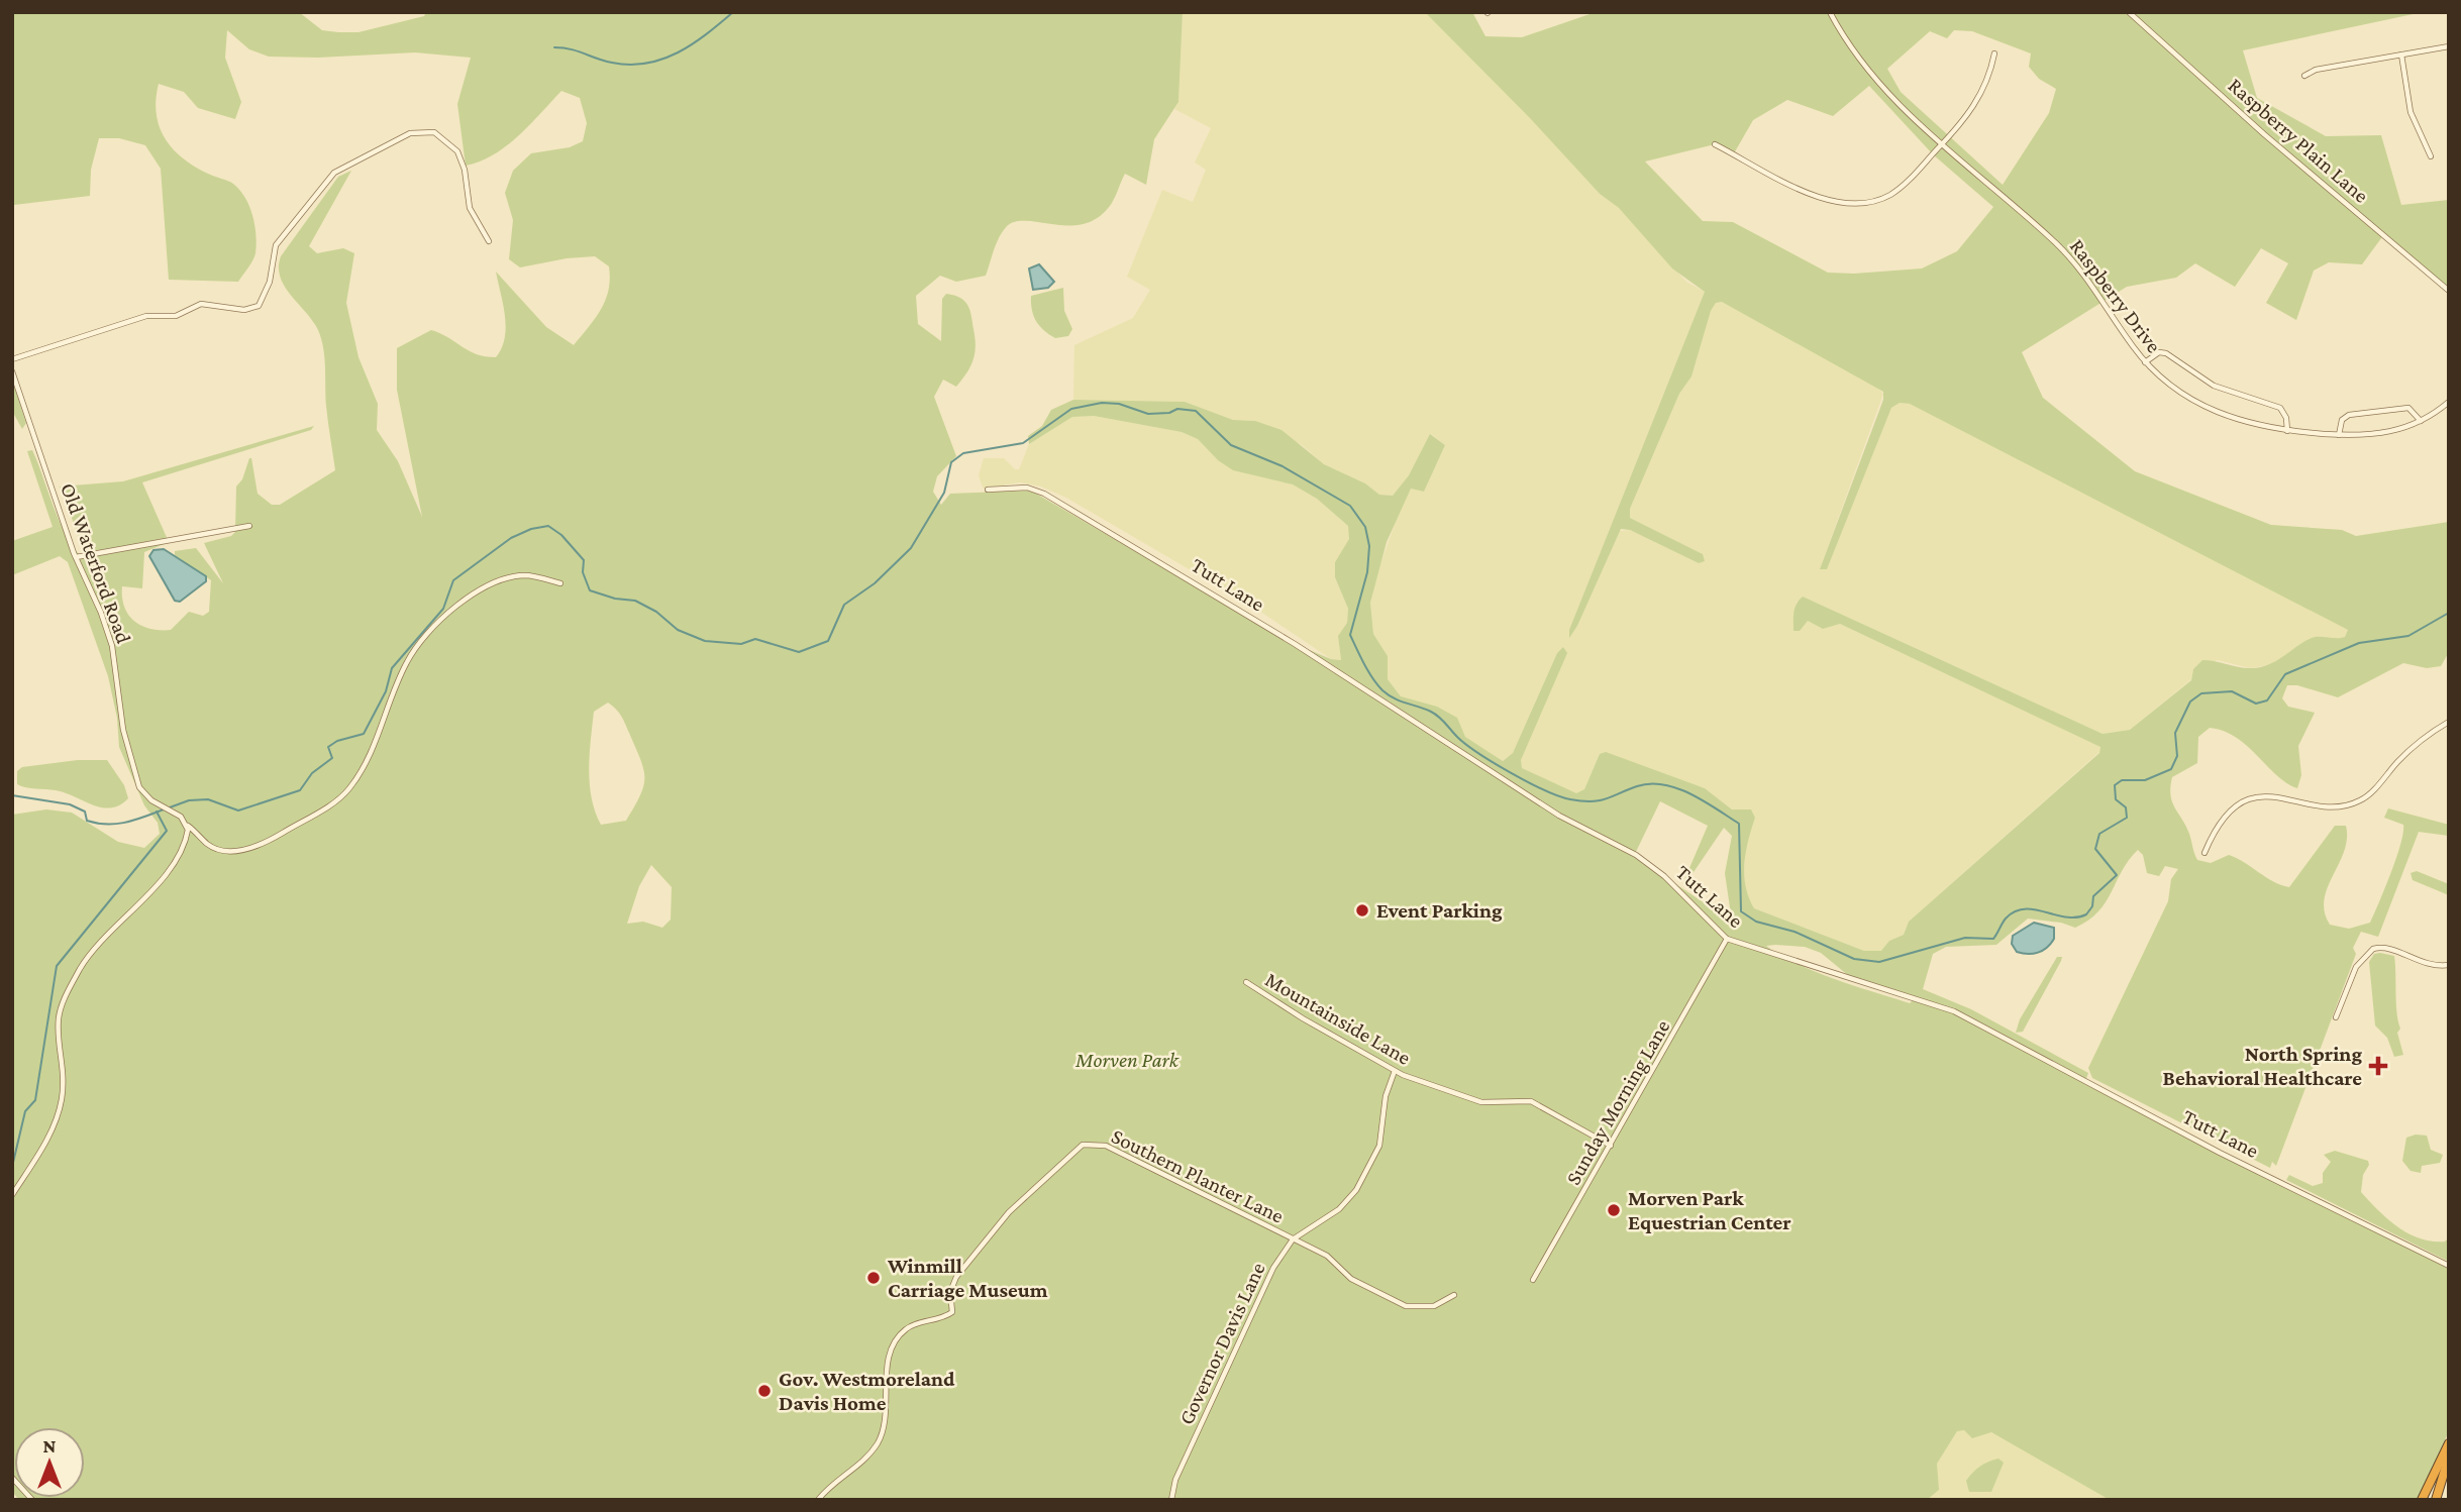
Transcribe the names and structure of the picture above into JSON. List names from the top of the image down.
{
  "streets": {
    "street": [
      "Raspberry Plain Lane",
      "Raspberry Drive",
      "Old Waterford Road",
      "Tutt Lane",
      "Mountainside Lane",
      "Sunday Morning Lane",
      "Southern Planter Lane",
      "Governor Davis Lane"
    ]
  },
  "crossings": [
    ["Tutt Lane", "Sunday Morning Lane"],
    ["Mountainside Lane", "Sunday Morning Lane"],
    ["Mountainside Lane", "Governor Davis Lane"],
    ["Southern Planter Lane", "Governor Davis Lane"]
  ],
  "parks": ["Morven Park"],
  "places": {
    "other": [
      "Event Parking",
      "Morven Park Equestrian Center",
      "Winmill Carriage Museum",
      "Gov. Westmoreland Davis Home"
    ],
    "health": ["North Spring Behavioral Healthcare"]
  },
  "north": "top"
}
